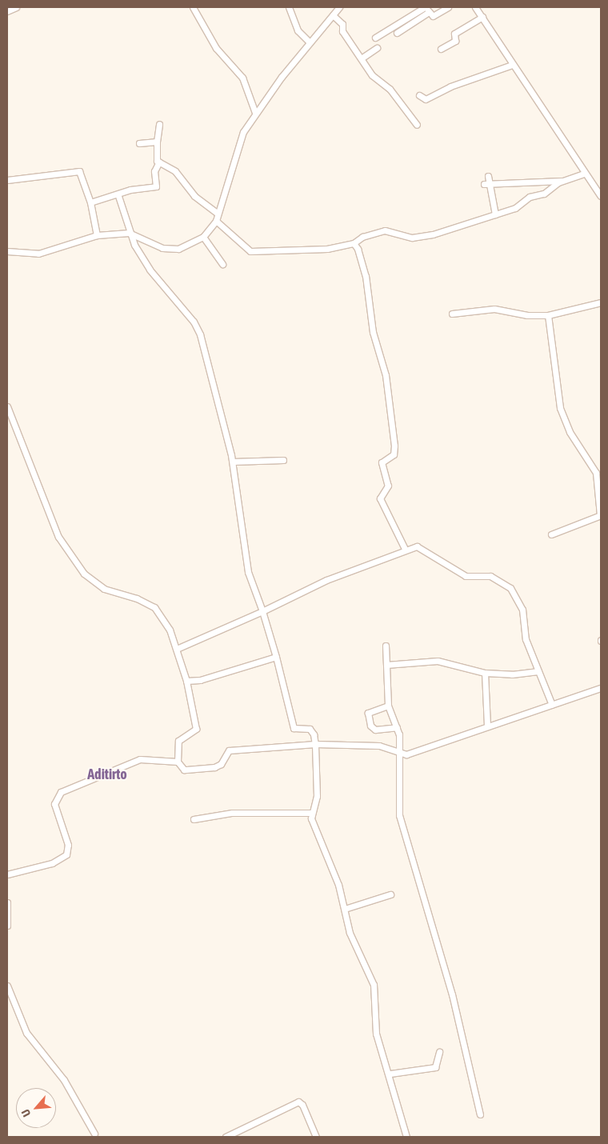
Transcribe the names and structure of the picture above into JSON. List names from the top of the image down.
{
  "districts": ["Aditirto"],
  "north": "bottom left"
}
